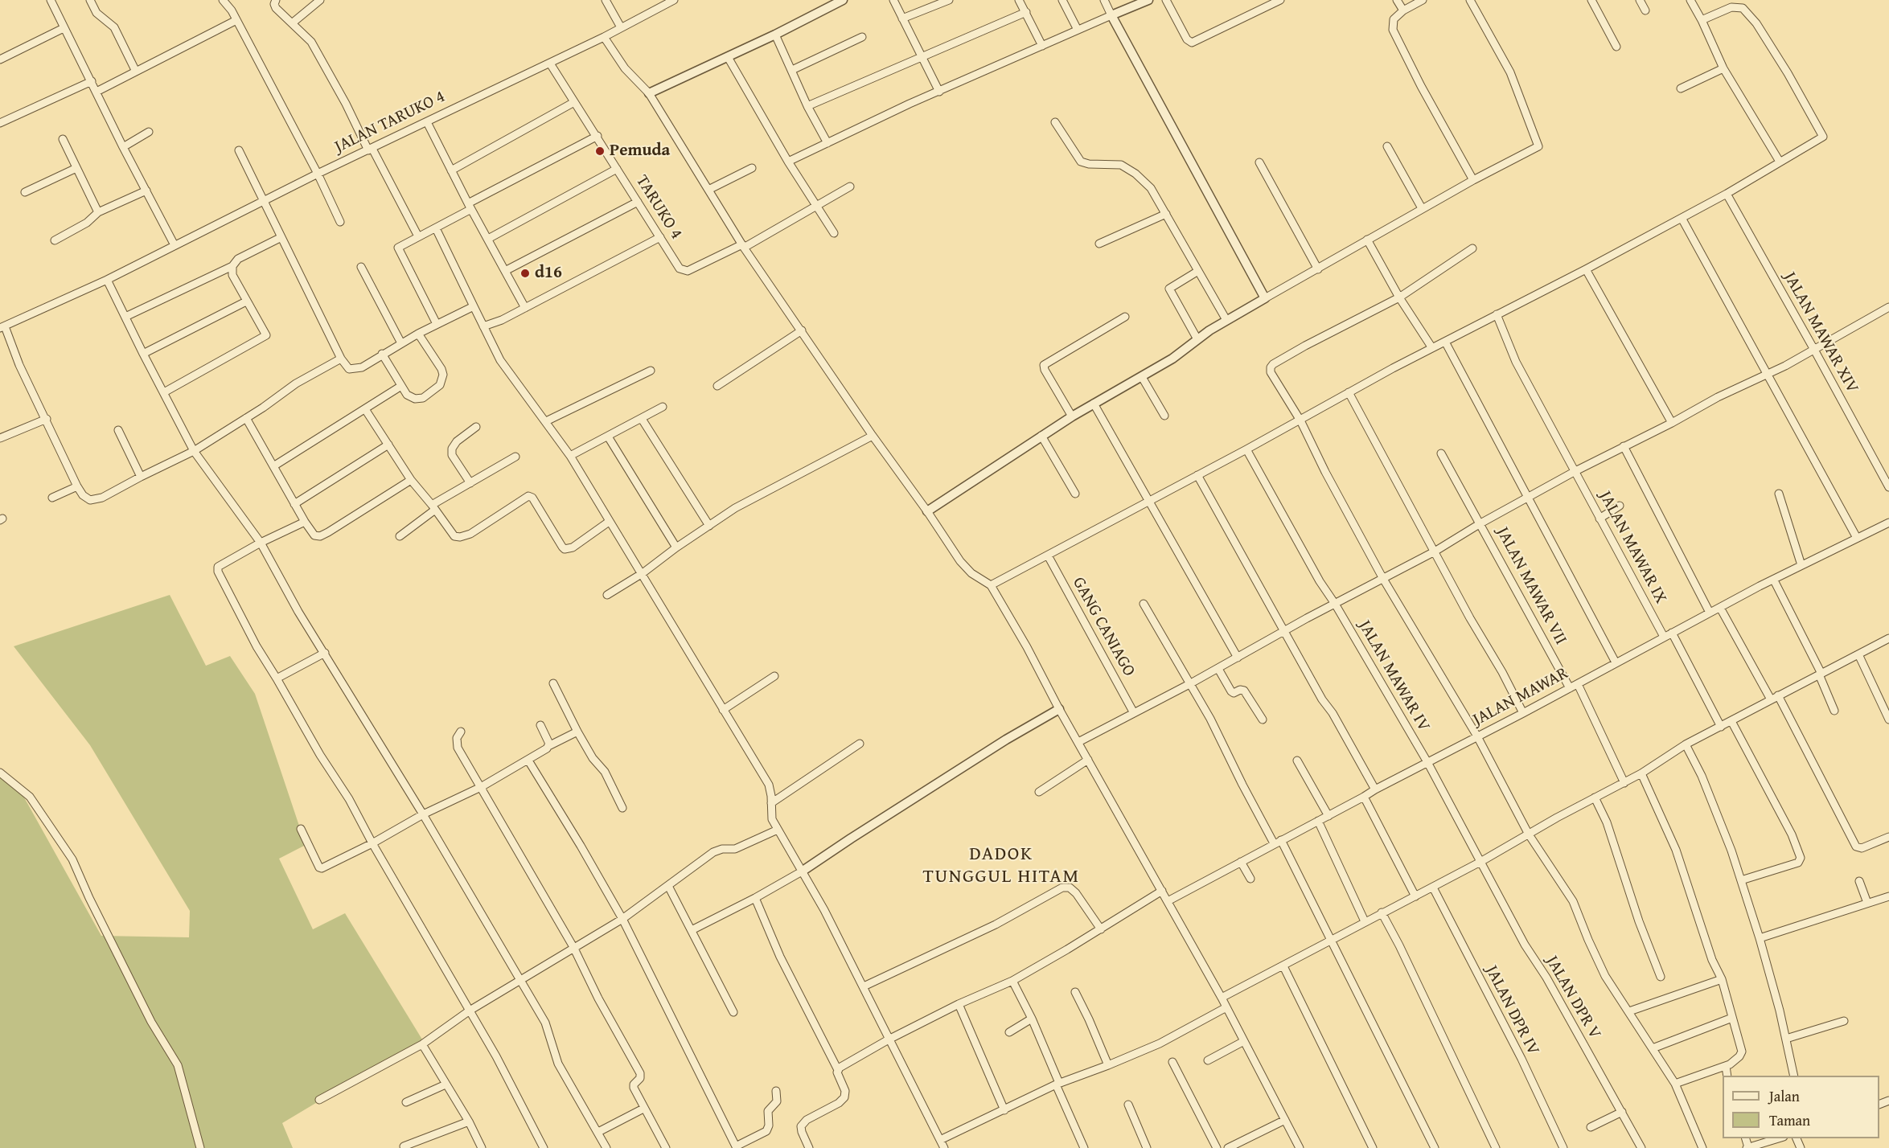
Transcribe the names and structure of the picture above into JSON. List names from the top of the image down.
{
  "streets": {
    "street": [
      "JALAN TARUKO 4",
      "TARUKO 4",
      "JALAN MAWAR XIV",
      "JALAN MAWAR IX",
      "JALAN MAWAR VII",
      "GANG CANIAGO",
      "JALAN MAWAR IV",
      "JALAN MAWAR",
      "JALAN DPR V",
      "JALAN DPR IV"
    ]
  },
  "crossings": [
    ["JALAN TARUKO 4", "TARUKO 4"],
    ["JALAN MAWAR IX", "JALAN MAWAR"],
    ["JALAN MAWAR VII", "JALAN MAWAR"],
    ["JALAN MAWAR IV", "JALAN MAWAR"],
    ["JALAN MAWAR IV", "JALAN DPR V"]
  ],
  "districts": ["DADOK TUNGGUL HITAM"],
  "places": ["Pemuda", "d16"],
  "legend": ["Jalan", "Taman"]
}
